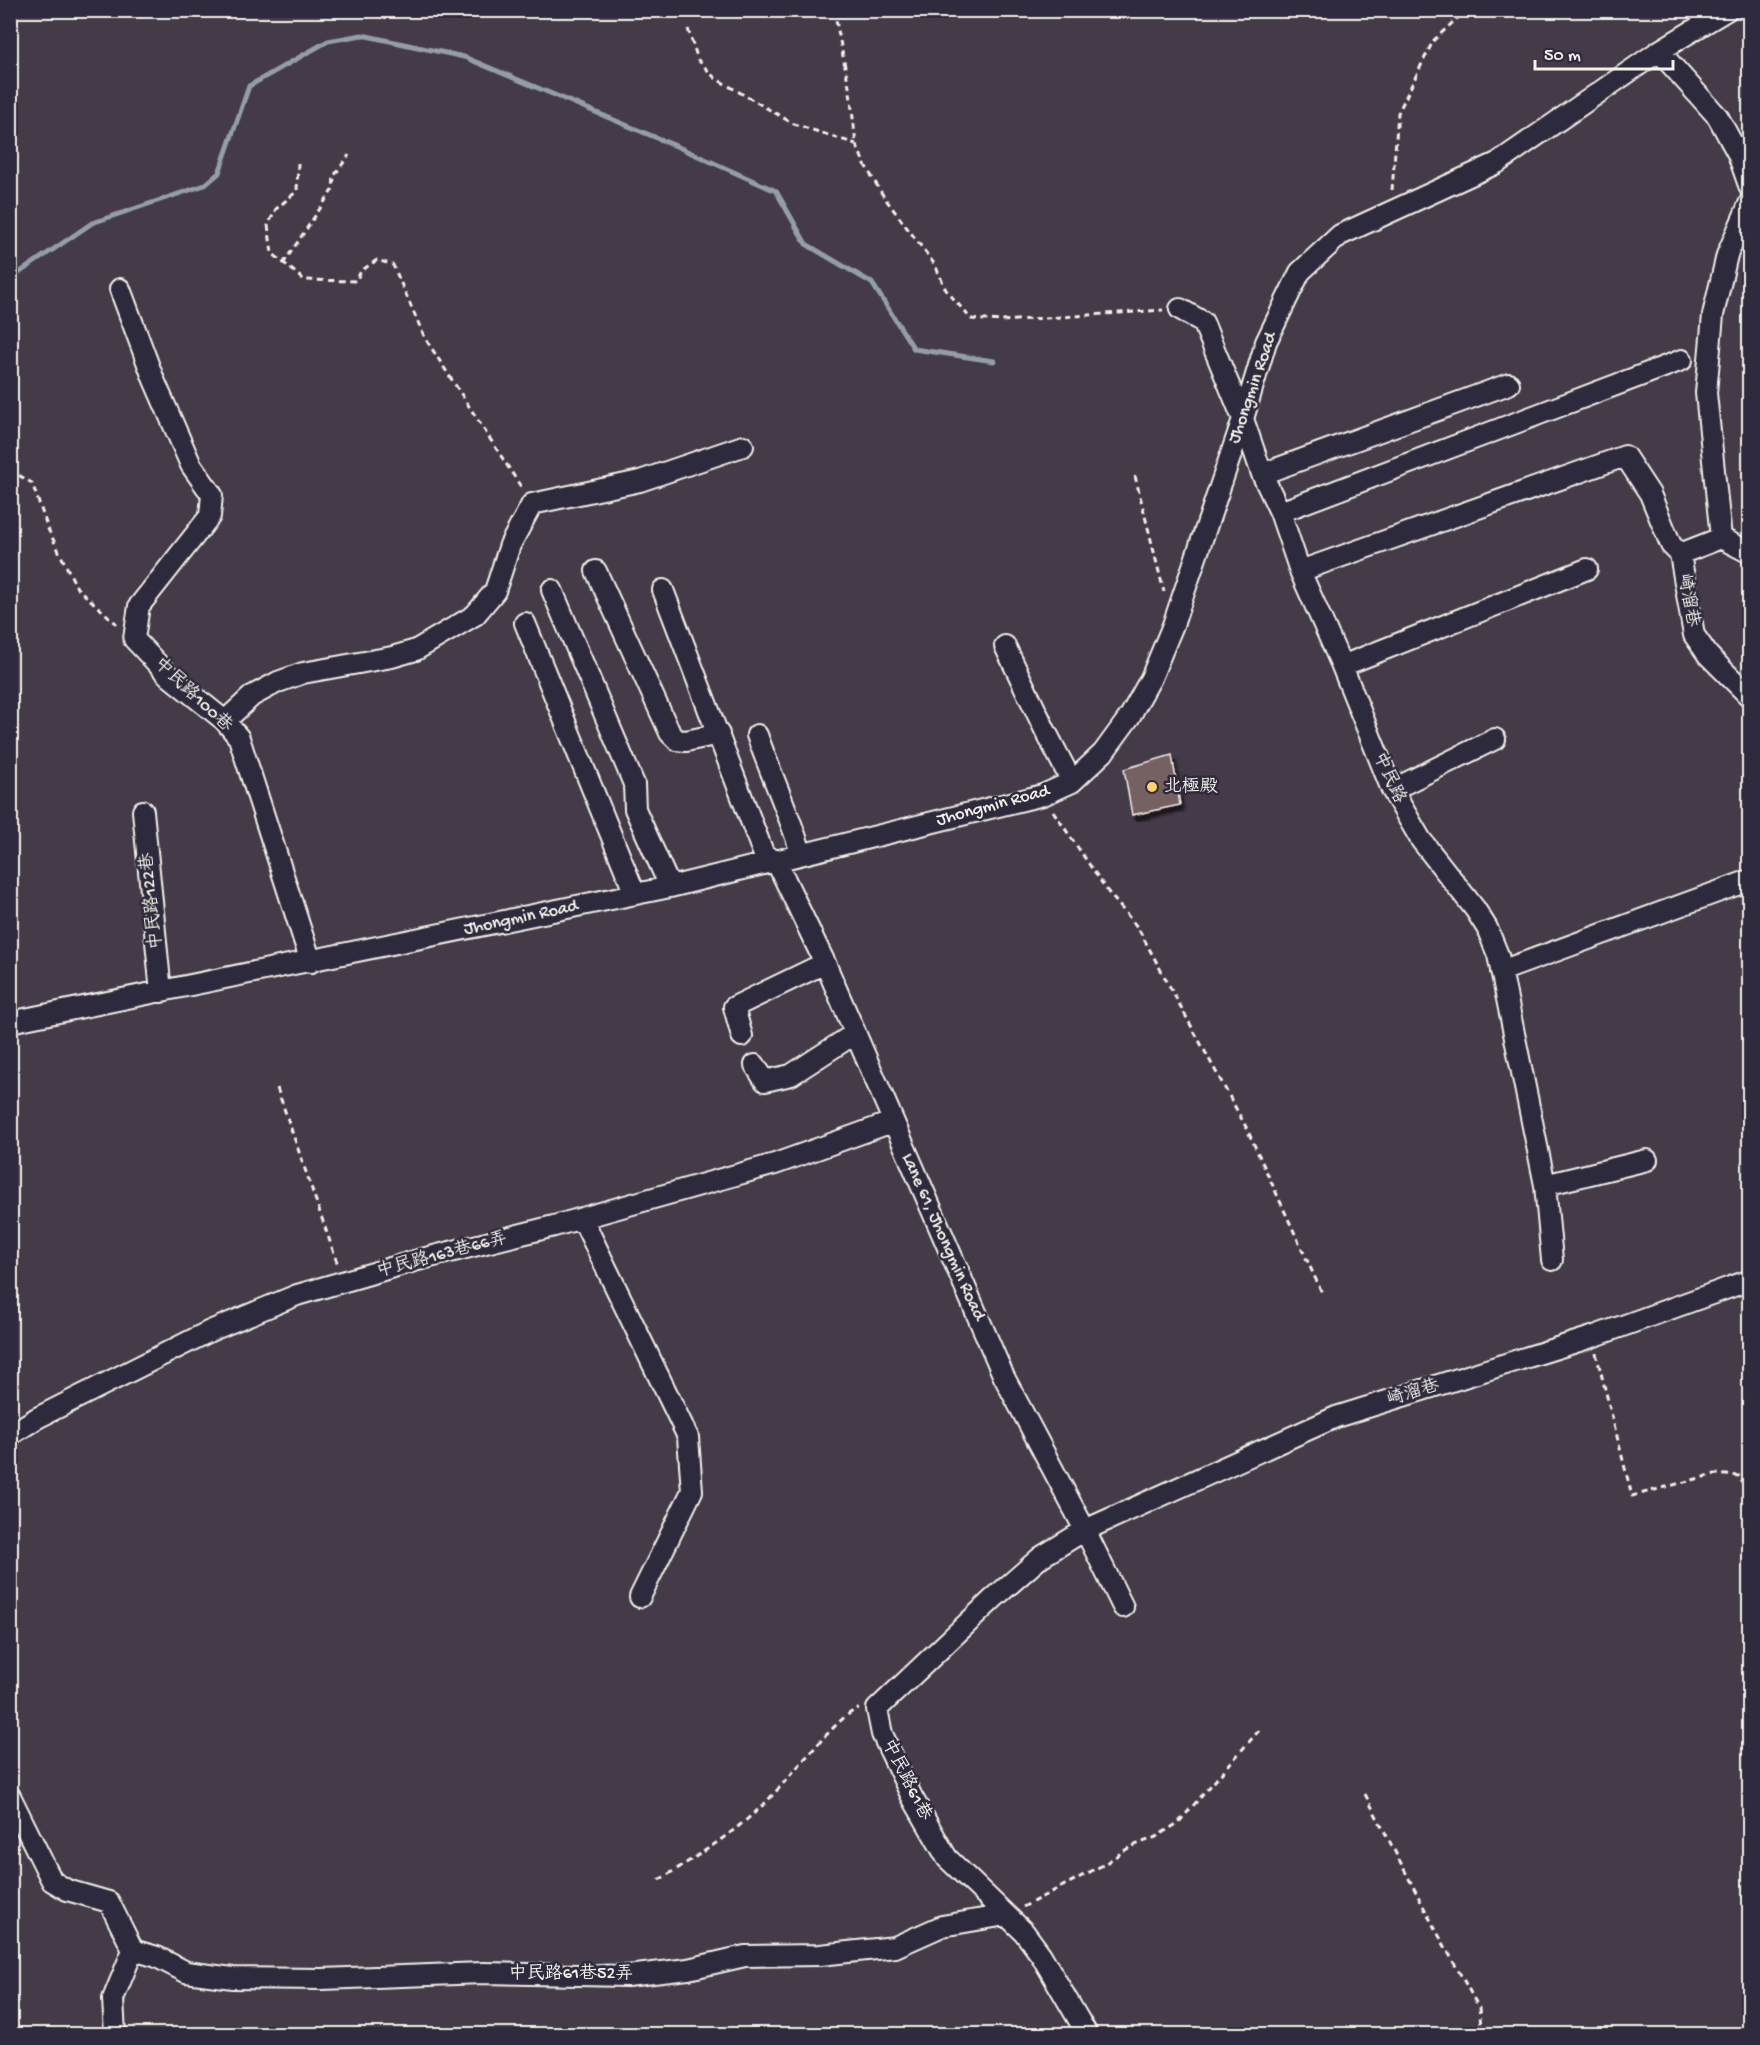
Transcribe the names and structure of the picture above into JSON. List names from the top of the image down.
{
  "streets": {
    "street": [
      "Jhongmin Road",
      "崎溜巷",
      "中民路100巷",
      "中民路",
      "中民路122巷",
      "Lane 61, Jhongmin Road",
      "中民路163巷66弄",
      "中民路61巷",
      "中民路61巷52弄"
    ]
  },
  "crossings": [
    ["Jhongmin Road", "中民路100巷"],
    ["Jhongmin Road", "中民路"],
    ["Jhongmin Road", "中民路122巷"],
    ["Jhongmin Road", "Lane 61, Jhongmin Road"],
    ["崎溜巷", "Lane 61, Jhongmin Road"],
    ["Lane 61, Jhongmin Road", "中民路163巷66弄"],
    ["中民路61巷", "中民路61巷52弄"]
  ],
  "places": ["北極殿"],
  "scale_bar": "50 m"
}
